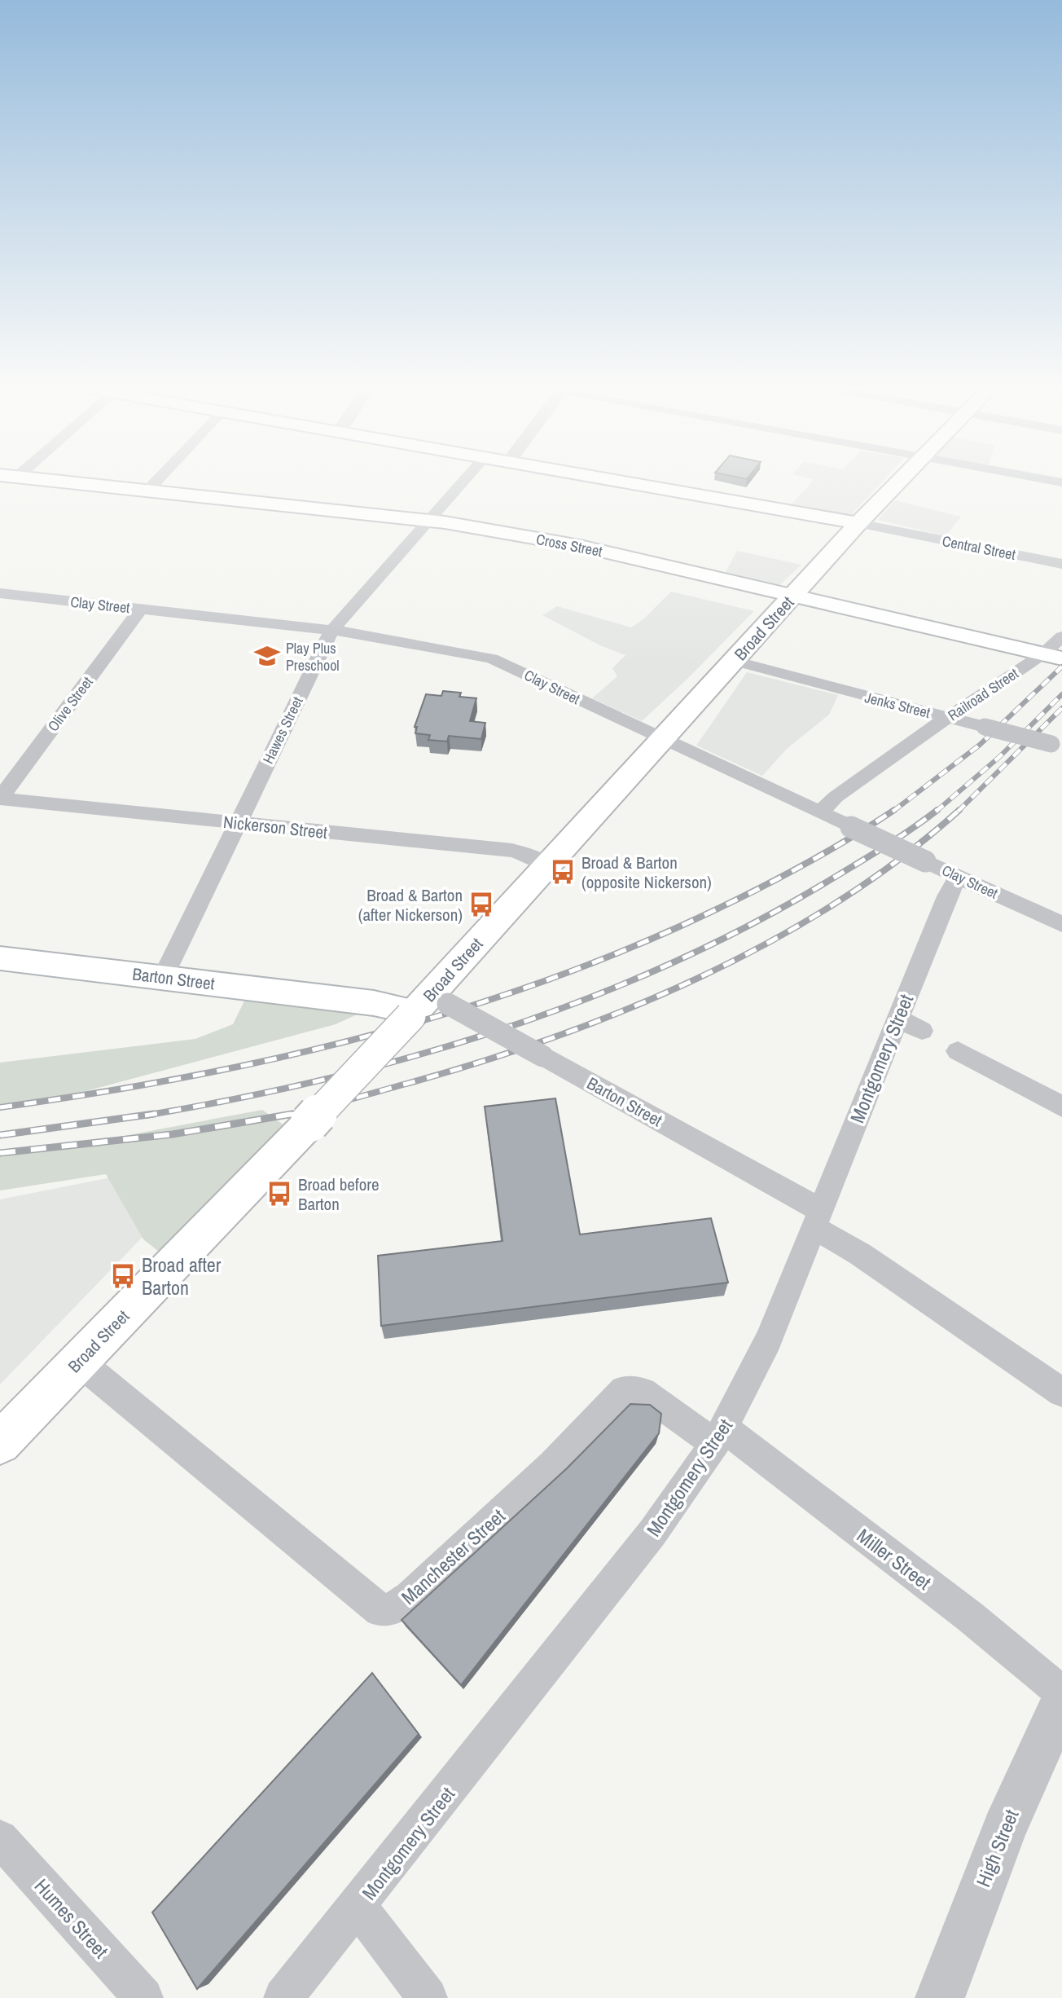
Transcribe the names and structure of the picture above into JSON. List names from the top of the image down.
{
  "streets": {
    "main road": [
      "Cross Street",
      "Central Street",
      "Broad Street",
      "Barton Street"
    ],
    "street": [
      "Clay Street",
      "Railroad Street",
      "Olive Street",
      "Jenks Street",
      "Hawes Street",
      "Nickerson Street",
      "Montgomery Street",
      "Manchester Street",
      "Miller Street",
      "High Street",
      "Humes Street"
    ]
  },
  "crossings": [
    ["Cross Street", "Broad Street"],
    ["Cross Street", "Railroad Street"],
    ["Cross Street", "Hawes Street"],
    ["Central Street", "Broad Street"],
    ["Clay Street", "Broad Street"],
    ["Clay Street", "Railroad Street"],
    ["Clay Street", "Olive Street"],
    ["Clay Street", "Hawes Street"],
    ["Clay Street", "Montgomery Street"],
    ["Broad Street", "Jenks Street"],
    ["Broad Street", "Nickerson Street"],
    ["Broad Street", "Barton Street"],
    ["Broad Street", "Manchester Street"],
    ["Railroad Street", "Jenks Street"],
    ["Olive Street", "Nickerson Street"],
    ["Hawes Street", "Nickerson Street"],
    ["Hawes Street", "Barton Street"],
    ["Barton Street", "Montgomery Street"],
    ["Montgomery Street", "Manchester Street"],
    ["Montgomery Street", "Miller Street"],
    ["Manchester Street", "Miller Street"]
  ],
  "places": {
    "school or university": ["Play Plus Preschool"],
    "bus stop": [
      "Broad & Barton (opposite Nickerson)",
      "Broad & Barton (after Nickerson)",
      "Broad before Barton",
      "Broad after Barton"
    ]
  }
}
